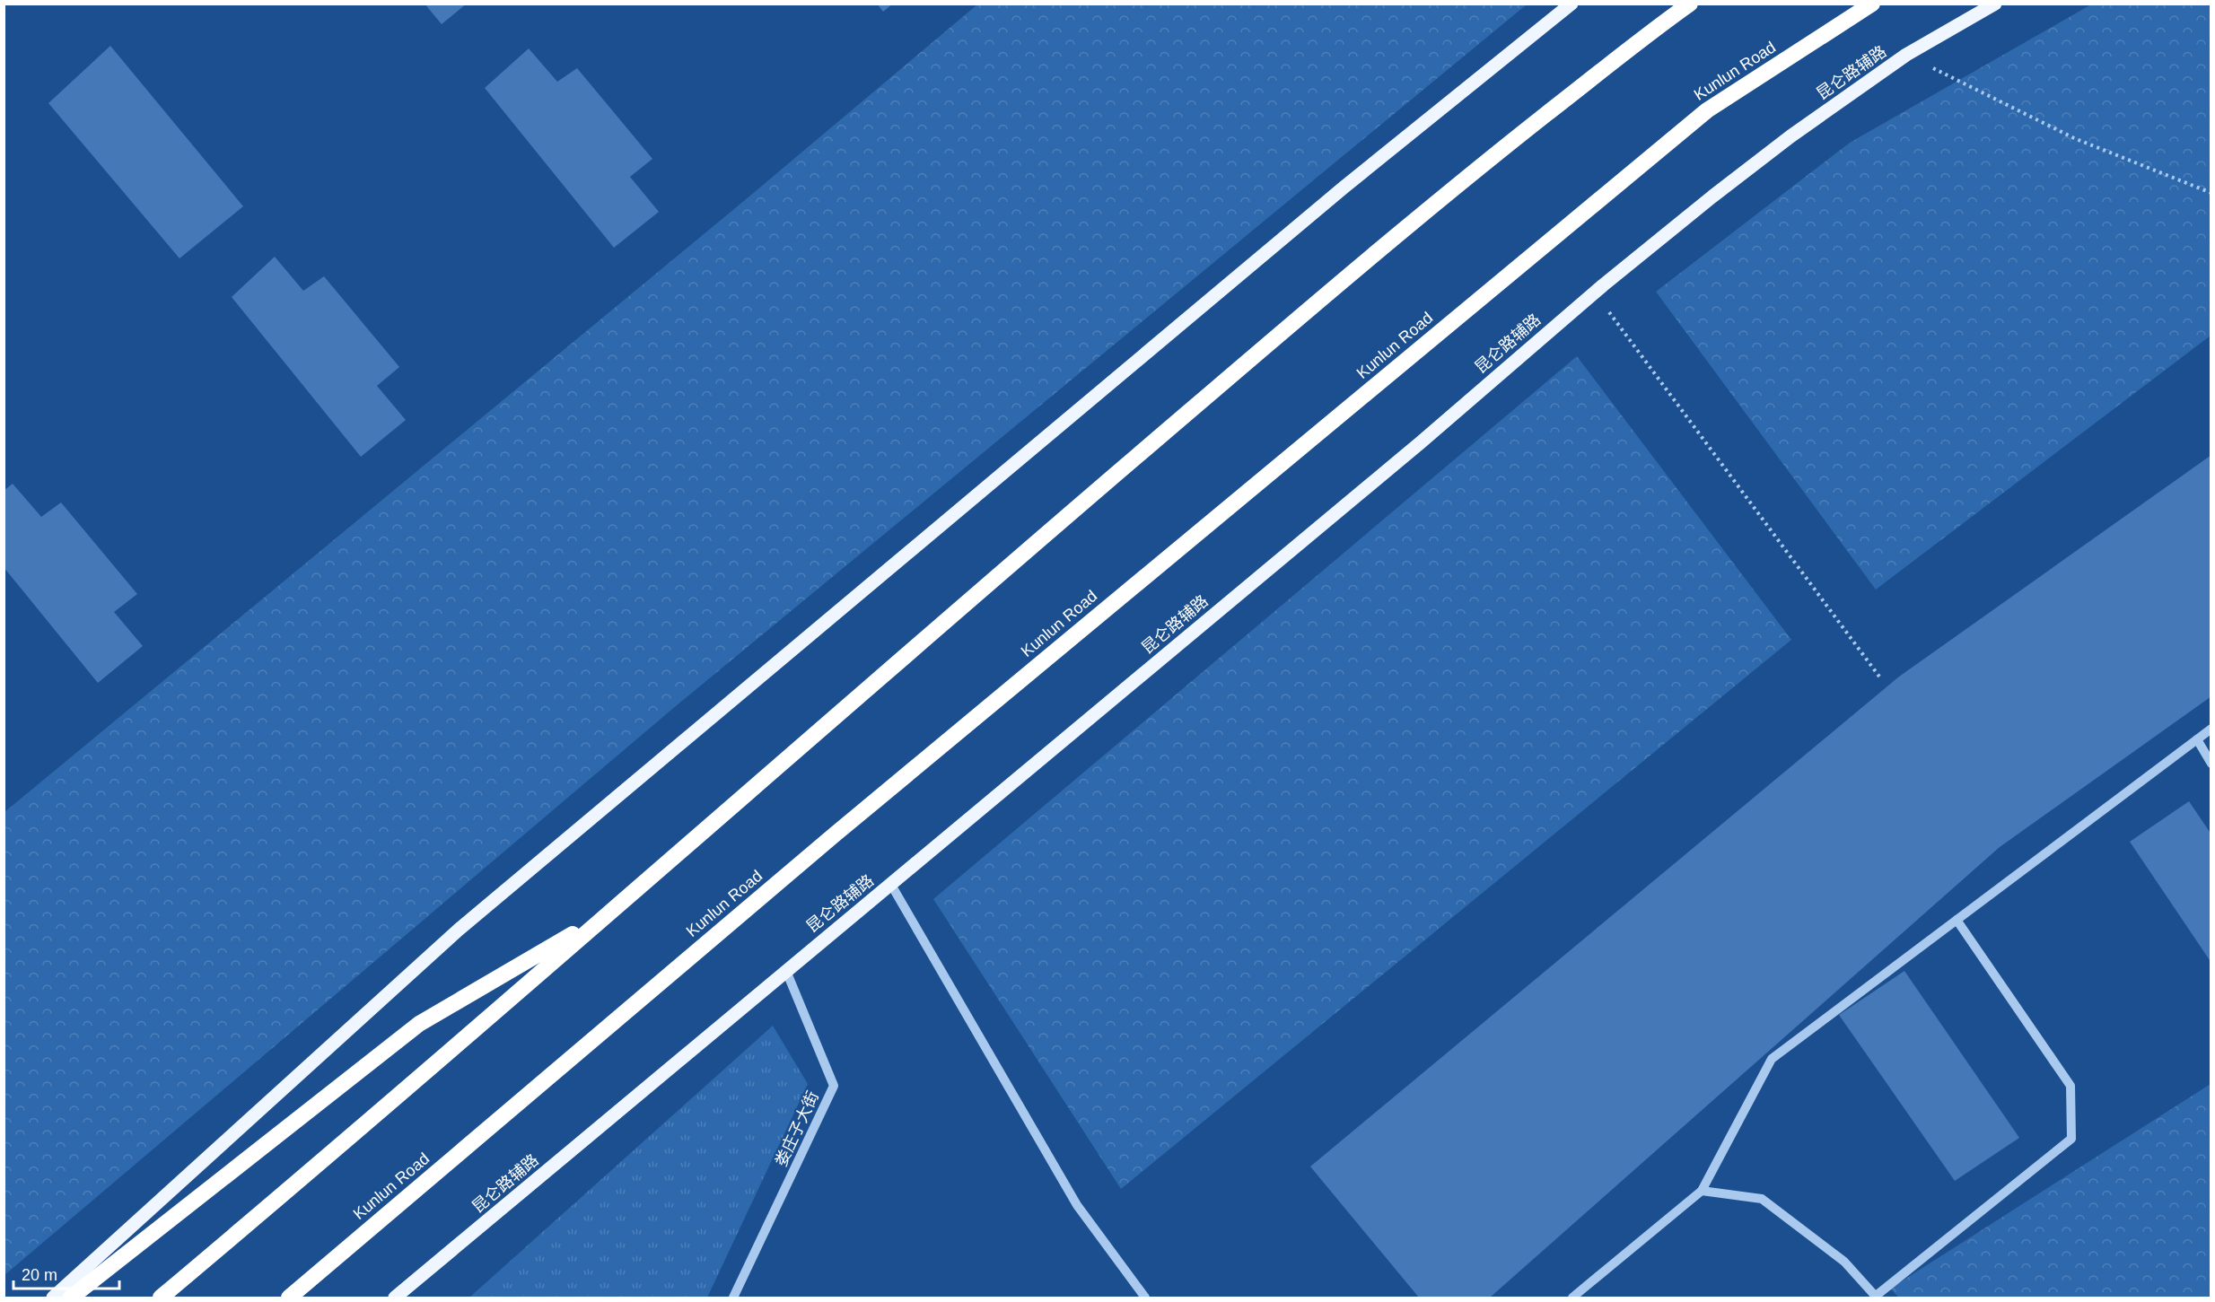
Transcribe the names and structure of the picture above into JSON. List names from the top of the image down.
{
  "streets": {
    "highway": ["Kunlun Road"],
    "main road": ["昆仑路辅路"],
    "street": ["娄庄子大街"]
  },
  "crossings": [
    ["昆仑路辅路", "娄庄子大街"]
  ],
  "scale_bar": "20 m"
}
